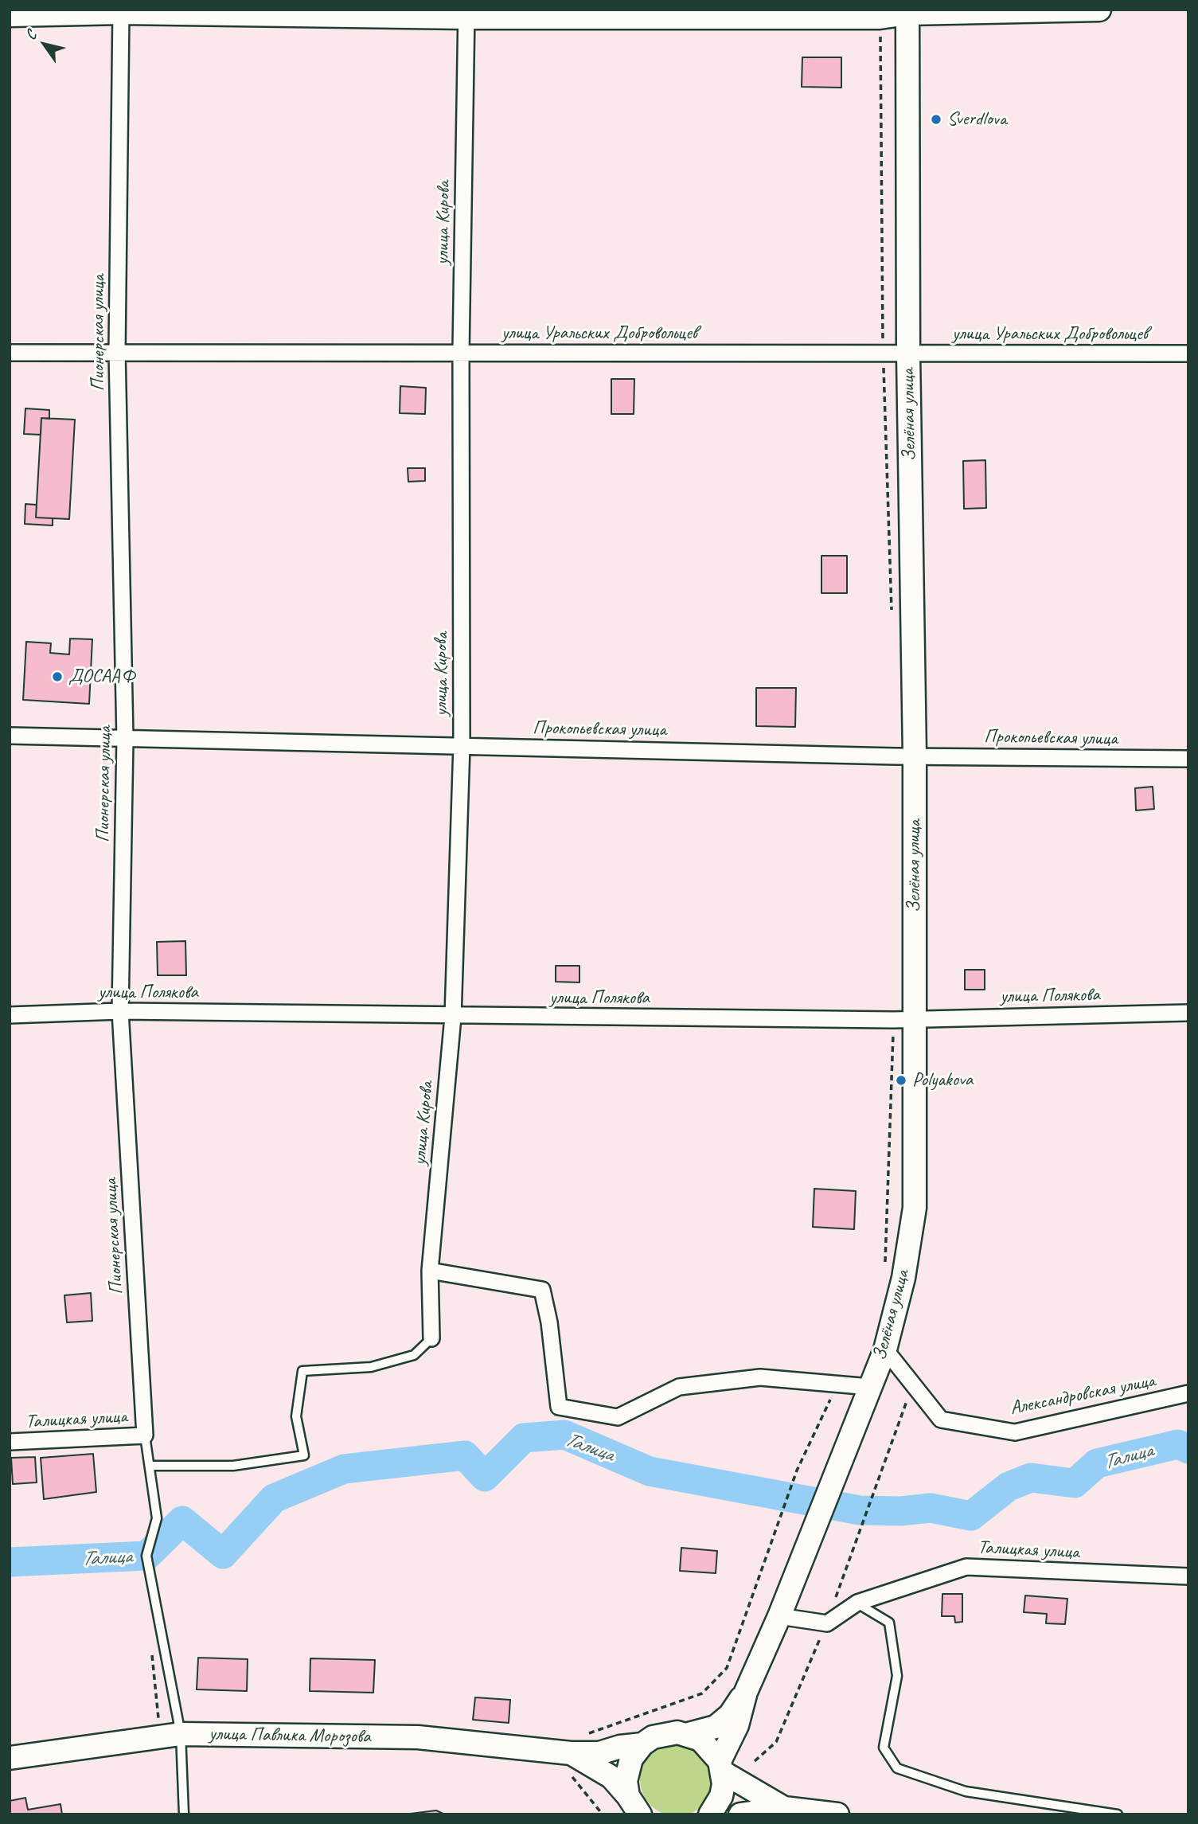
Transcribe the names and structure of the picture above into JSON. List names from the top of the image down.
{
  "streets": {
    "main road": ["Зелёная улица", "улица Павлика Морозова"],
    "street": [
      "улица Кирова",
      "Пионерская улица",
      "улица Уральских Добровольцев",
      "Прокопьевская улица",
      "улица Полякова",
      "Александровская улица",
      "Талицкая улица"
    ]
  },
  "crossings": [
    ["улица Кирова", "улица Уральских Добровольцев"],
    ["улица Кирова", "Прокопьевская улица"],
    ["улица Кирова", "улица Полякова"],
    ["Пионерская улица", "улица Уральских Добровольцев"],
    ["Пионерская улица", "Прокопьевская улица"],
    ["Пионерская улица", "улица Полякова"],
    ["Пионерская улица", "Талицкая улица"],
    ["Пионерская улица", "улица Павлика Морозова"],
    ["улица Уральских Добровольцев", "Зелёная улица"],
    ["Зелёная улица", "Прокопьевская улица"],
    ["Зелёная улица", "улица Полякова"],
    ["Зелёная улица", "Александровская улица"],
    ["Зелёная улица", "улица Павлика Морозова"]
  ],
  "water": ["Талица"],
  "places": ["Sverdlova", "ДОСААФ", "Polyakova"],
  "north": "top left"
}
